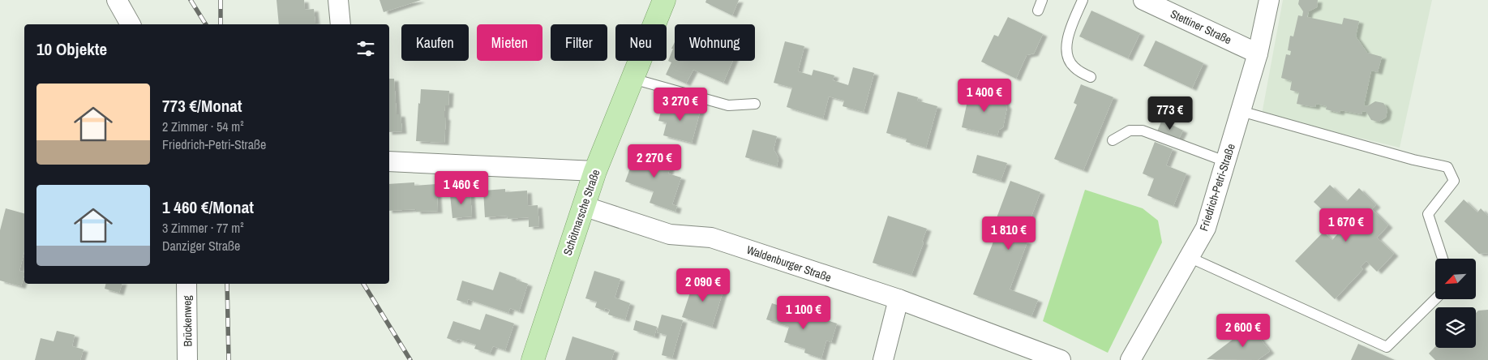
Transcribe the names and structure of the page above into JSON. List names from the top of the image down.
{
  "streets": {
    "main road": ["Schötmarsche Straße"],
    "street": [
      "Stettiner Straße",
      "Friedrich-Petri-Straße",
      "Waldenburger Straße",
      "Brückenweg"
    ]
  },
  "crossings": [
    ["Stettiner Straße", "Friedrich-Petri-Straße"],
    ["Schötmarsche Straße", "Waldenburger Straße"]
  ],
  "north": "bottom left",
  "page": {
    "chip": [
      "Kaufen",
      "Mieten",
      "Filter",
      "Neu",
      "Wohnung"
    ],
    "heading": "10 Objekte",
    "list": [
      {
        "name": "773 €/Monat",
        "note": "2 Zimmer · 54 m² · Friedrich-Petri-Straße"
      },
      {
        "name": "1 460 €/Monat",
        "note": "3 Zimmer · 77 m² · Danziger Straße"
      }
    ],
    "price": [
      "1 400 €",
      "3 270 €",
      "773 €",
      "2 270 €",
      "1 460 €",
      "1 670 €",
      "1 810 €",
      "2 090 €",
      "1 100 €",
      "2 600 €"
    ]
  }
}
